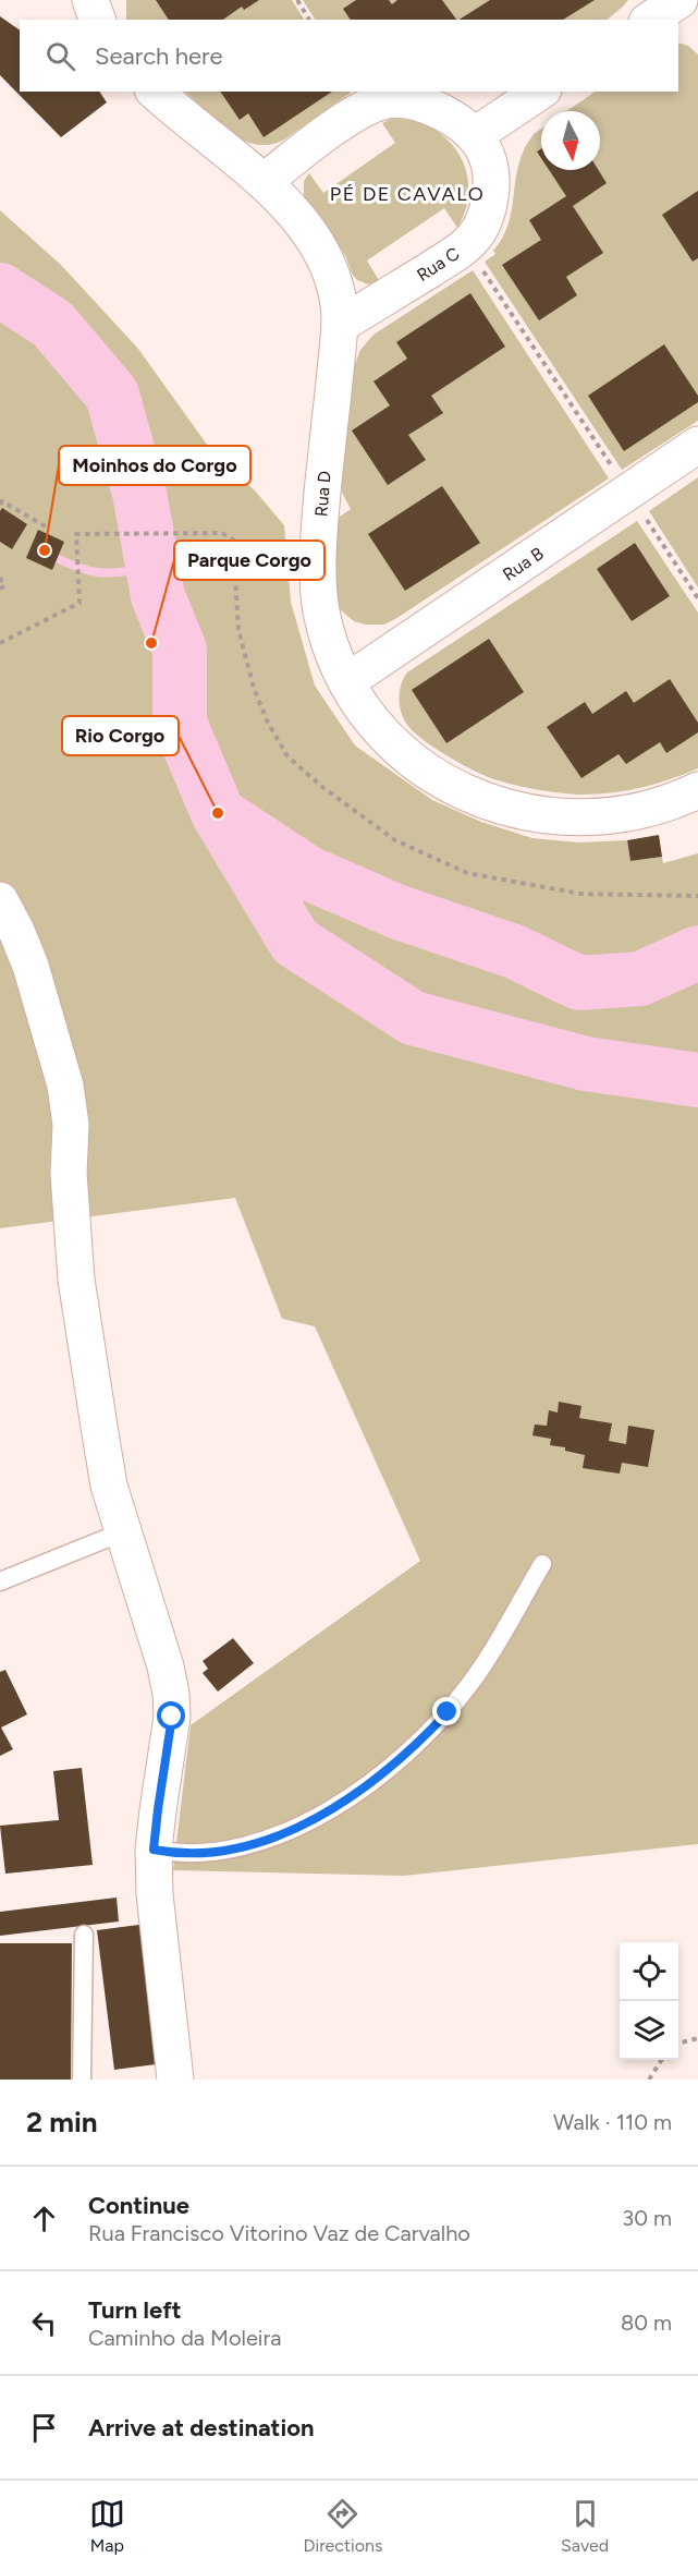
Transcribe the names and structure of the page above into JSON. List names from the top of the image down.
{
  "streets": {
    "street": ["Rua C", "Rua D", "Rua B"]
  },
  "crossings": [
    ["Rua C", "Rua D"],
    ["Rua D", "Rua B"]
  ],
  "districts": ["PÉ DE CAVALO"],
  "places": ["Moinhos do Corgo", "Parque Corgo", "Rio Corgo"],
  "north": "bottom",
  "page": {
    "search": "Search here",
    "heading": ["2 min", "Walk · 110 m"],
    "list": [
      ["Continue", "Rua Francisco Vitorino Vaz de Carvalho", "30 m"],
      ["Turn left", "Caminho da Moleira", "80 m"],
      "Arrive at destination"
    ],
    "nav": ["Map", "Directions", "Saved"]
  }
}
